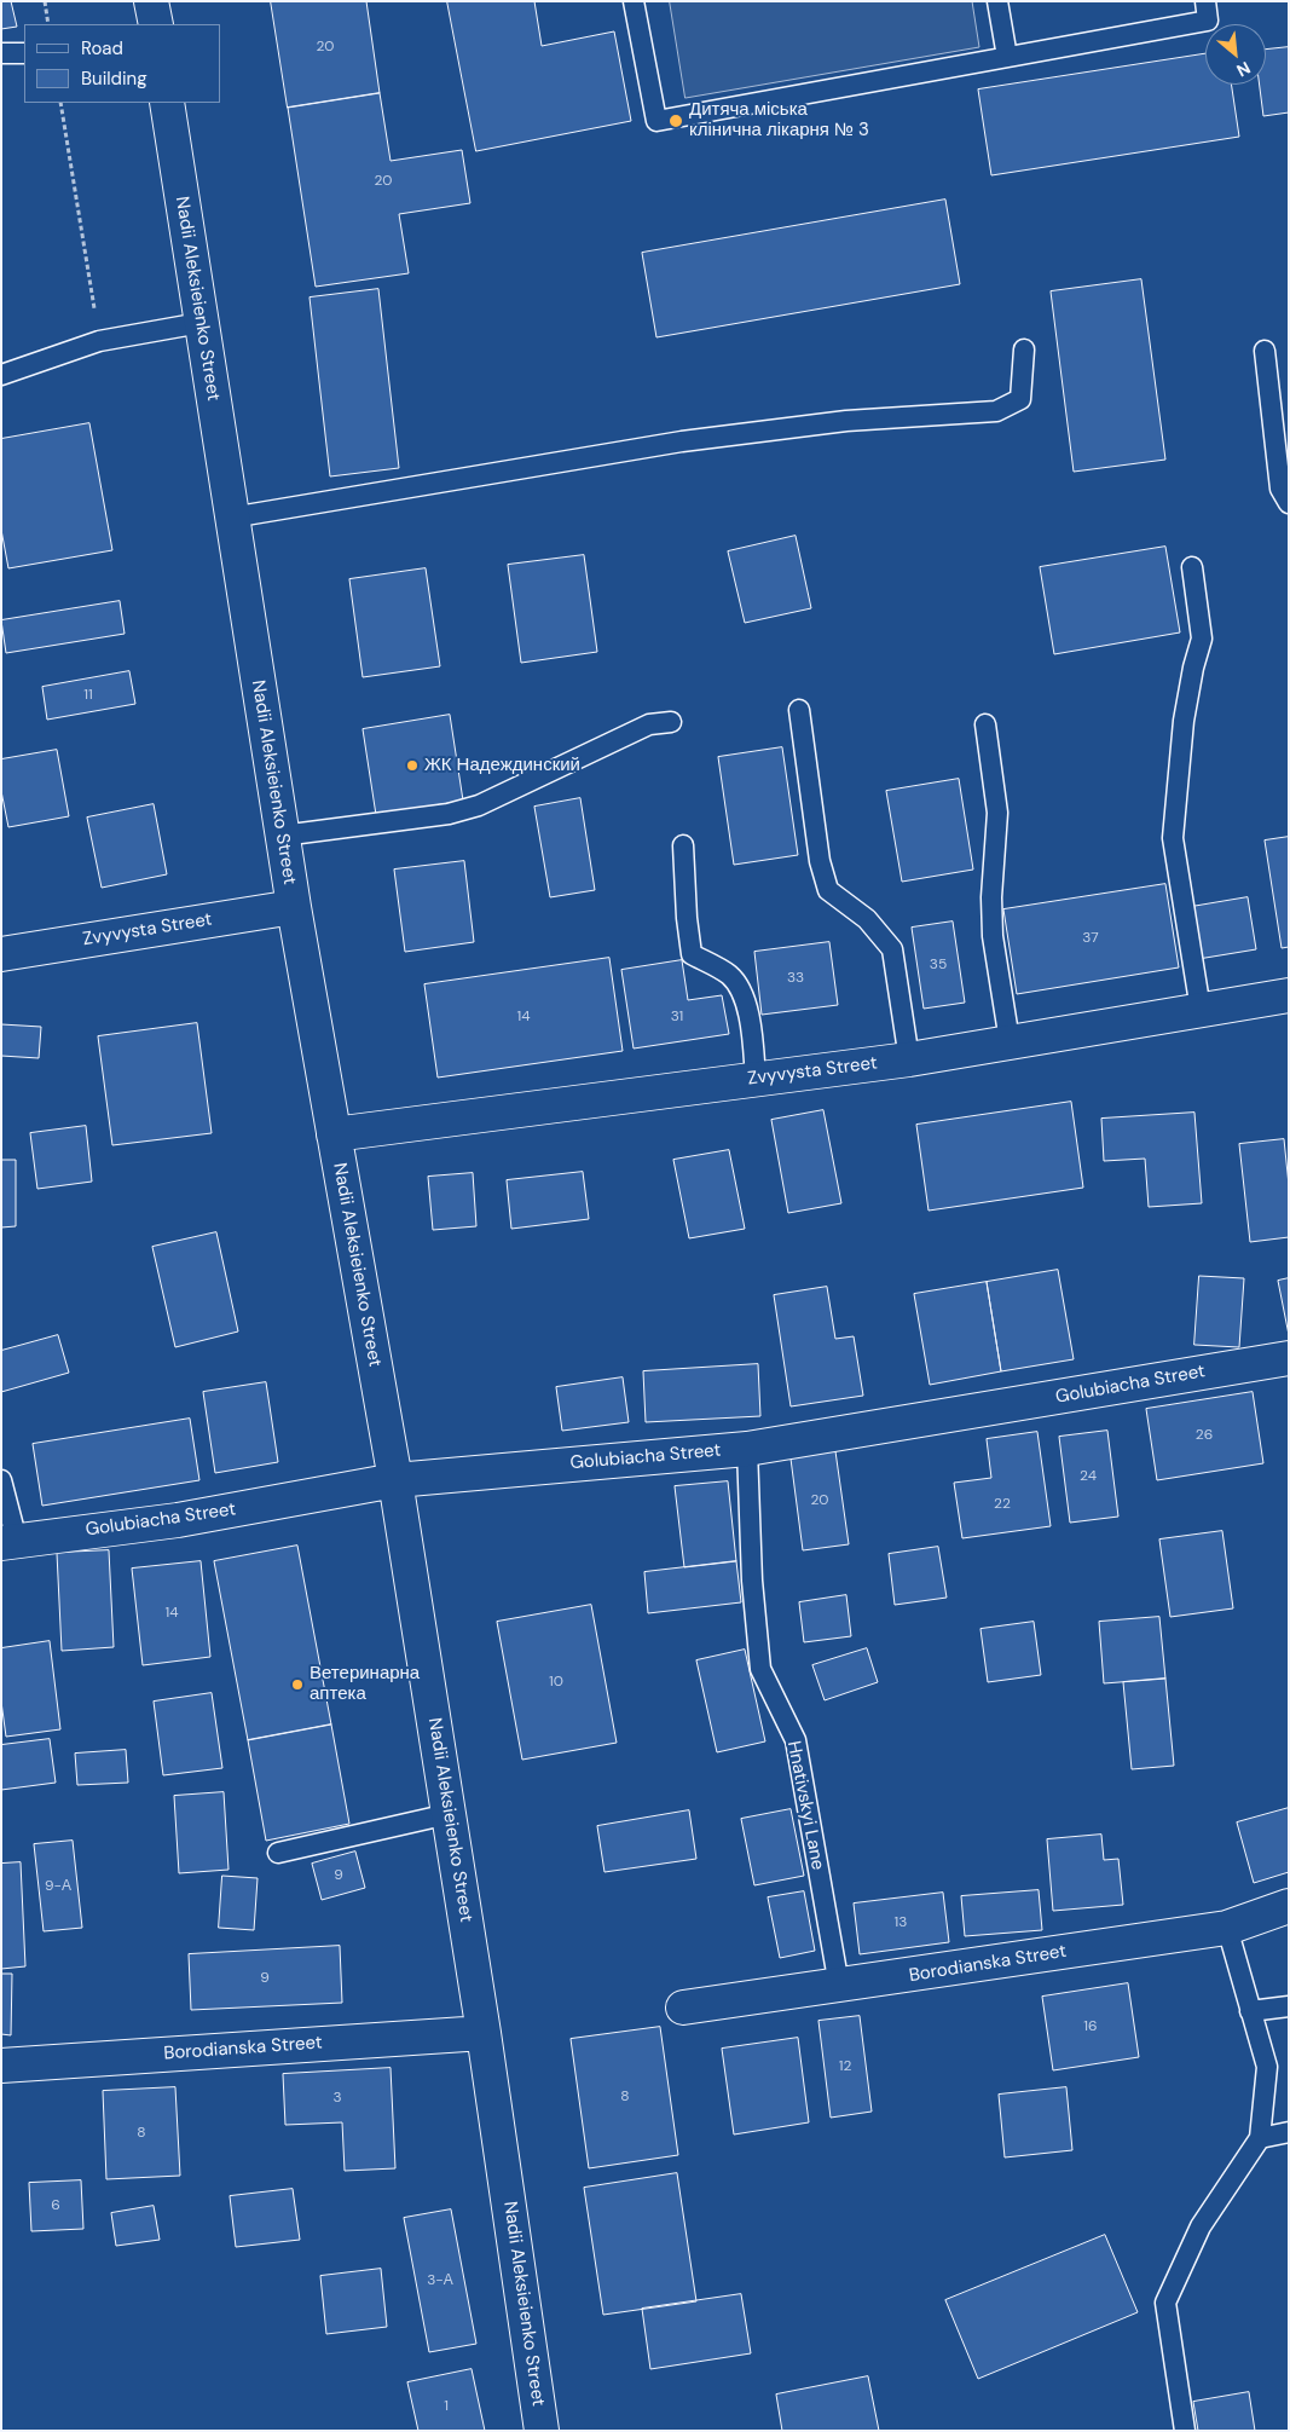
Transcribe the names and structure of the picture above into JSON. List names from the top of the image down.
{
  "streets": {
    "street": [
      "Nadii Aleksieienko Street",
      "Zvyvysta Street",
      "Golubiacha Street",
      "Borodianska Street"
    ],
    "lane": ["Hnativskyi Lane"]
  },
  "crossings": [
    ["Nadii Aleksieienko Street", "Zvyvysta Street"],
    ["Nadii Aleksieienko Street", "Golubiacha Street"],
    ["Nadii Aleksieienko Street", "Borodianska Street"],
    ["Golubiacha Street", "Hnativskyi Lane"],
    ["Hnativskyi Lane", "Borodianska Street"]
  ],
  "places": ["Дитяча міська клінична лікарня № 3", "ЖК Надеждинский", "Ветеринарна аптека"],
  "house_numbers": [
    "20",
    "20",
    "11",
    "37",
    "35",
    "33",
    "14",
    "31",
    "26",
    "24",
    "20",
    "22",
    "14",
    "10",
    "9",
    "9-А",
    "13",
    "9",
    "16",
    "12",
    "8",
    "3",
    "8",
    "6",
    "3-А",
    "1"
  ],
  "legend": ["Road", "Building"],
  "north": "bottom right"
}
